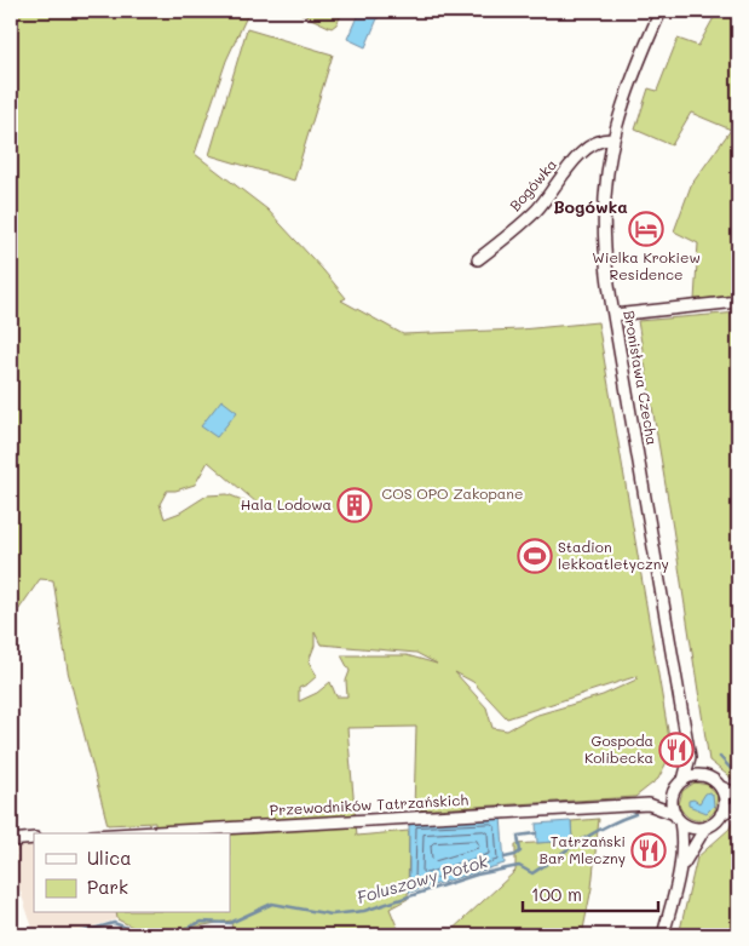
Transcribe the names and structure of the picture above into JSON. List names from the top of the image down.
{
  "streets": {
    "street": ["Bogówka", "Bronisława Czecha", "Przewodników Tatrzańskich"]
  },
  "crossings": [
    ["Bogówka", "Bronisława Czecha"]
  ],
  "districts": ["Bogówka"],
  "water": ["Foluszowy Potok"],
  "parks": ["COS OPO Zakopane"],
  "places": {
    "hotel": ["Wielka Krokiew Residence"],
    "building": ["Hala Lodowa"],
    "sports": ["Stadion lekkoatletyczny"],
    "restaurant": ["Gospoda Kolibecka", "Tatrzański Bar Mleczny"]
  },
  "legend": ["Ulica", "Park"],
  "scale_bar": "100 m"
}
